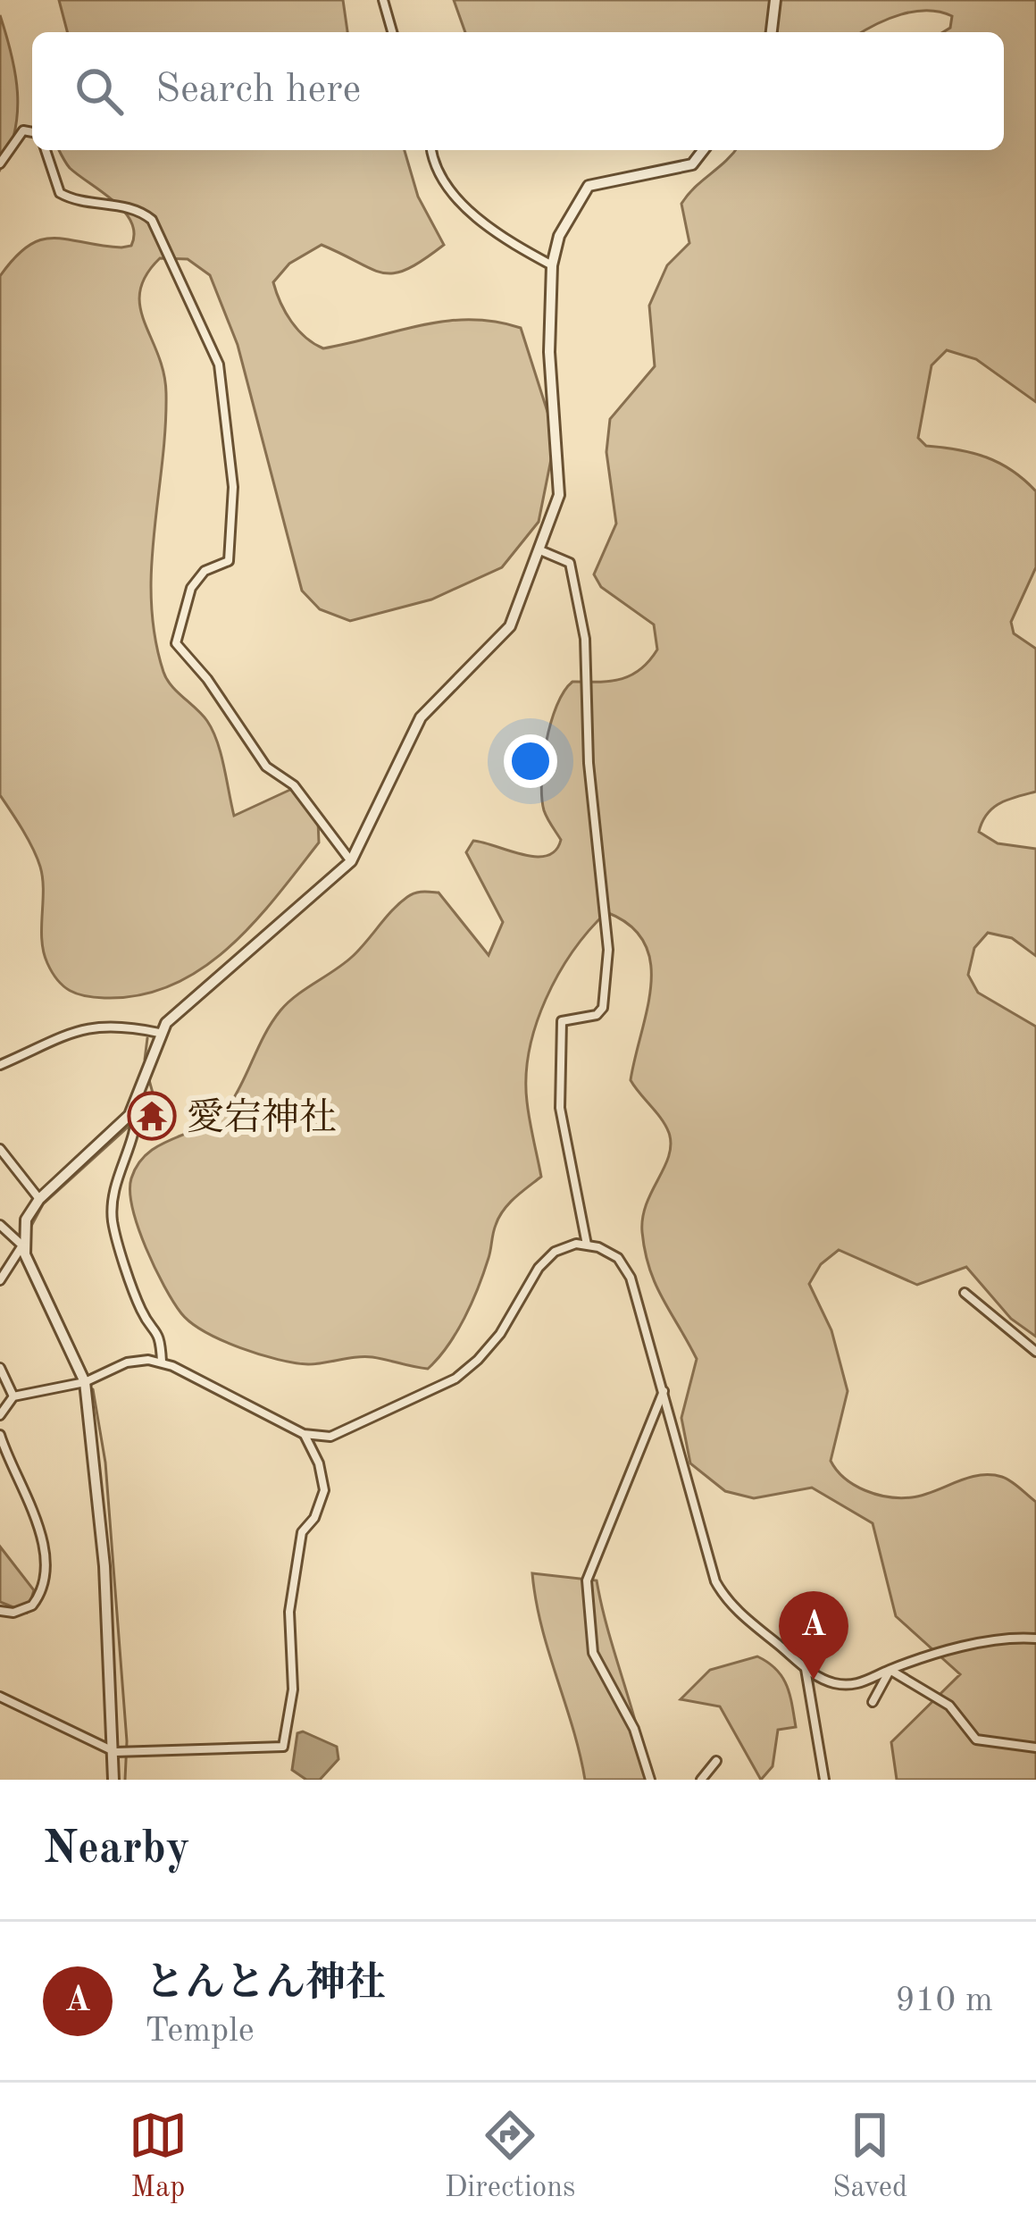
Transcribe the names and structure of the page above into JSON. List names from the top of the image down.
{
  "places": {
    "temple": ["愛宕神社"]
  },
  "page": {
    "search": "Search here",
    "pins": "A",
    "heading": "Nearby",
    "list": [
      {
        "mark": "A",
        "name": "とんとん神社",
        "note": "Temple",
        "value": "910 m"
      }
    ],
    "nav": ["Map", "Directions", "Saved"]
  }
}
